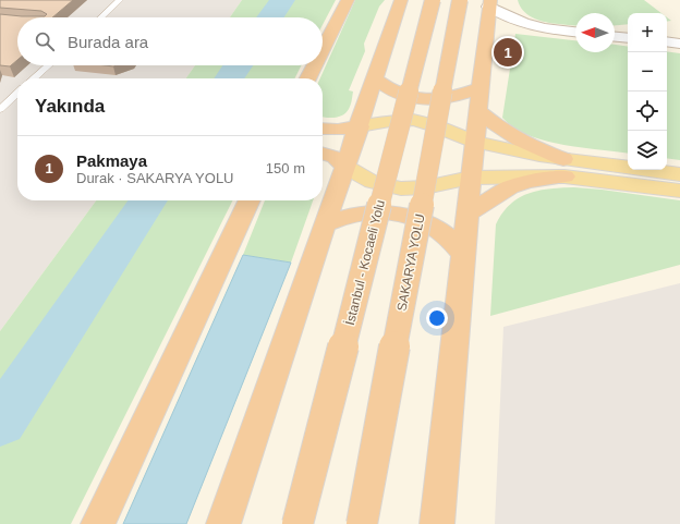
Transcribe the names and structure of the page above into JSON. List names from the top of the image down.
{
  "streets": {
    "highway": ["İstanbul - Kocaeli Yolu", "SAKARYA YOLU"]
  },
  "north": "left",
  "page": {
    "map_buttons": ["+", "−"],
    "search": "Burada ara",
    "pins": "1",
    "heading": "Yakında",
    "list": [
      {
        "mark": "1",
        "name": "Pakmaya",
        "note": "Durak · SAKARYA YOLU",
        "value": "150 m"
      }
    ]
  }
}
